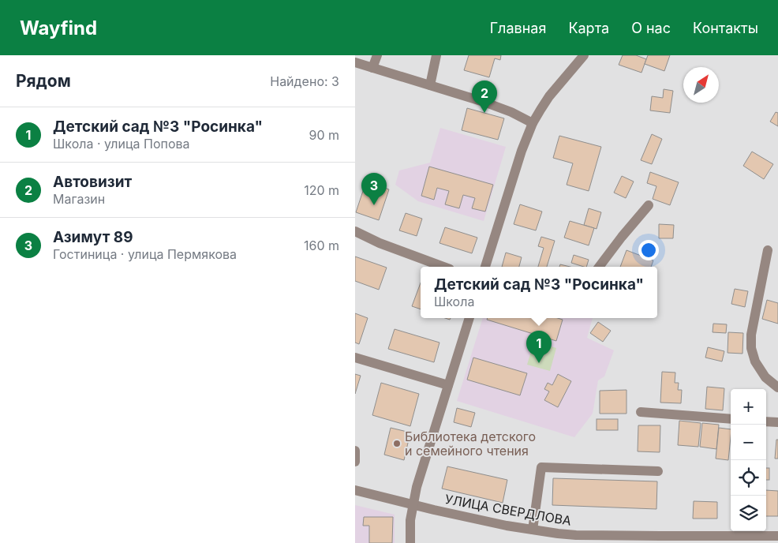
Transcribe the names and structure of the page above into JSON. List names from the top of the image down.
{
  "streets": {
    "street": ["УЛИЦА СВЕРДЛОВА"]
  },
  "places": ["Библиотека детского и семейного чтения"],
  "north": "top right",
  "page": {
    "header": "Wayfind",
    "nav": [
      "Главная",
      "Карта",
      "О нас",
      "Контакты"
    ],
    "heading": ["Рядом", "Найдено: 3"],
    "pins": ["2", "3", "1"],
    "list": [
      {
        "mark": "1",
        "name": "Детский сад №3 \"Росинка\"",
        "note": "Школа · улица Попова",
        "value": "90 m"
      },
      {
        "mark": "2",
        "name": "Автовизит",
        "note": "Магазин",
        "value": "120 m"
      },
      {
        "mark": "3",
        "name": "Азимут 89",
        "note": "Гостиница · улица Пермякова",
        "value": "160 m"
      }
    ],
    "popup": ["Детский сад №3 \"Росинка\"", "Школа"],
    "map_buttons": ["+", "−"]
  }
}
